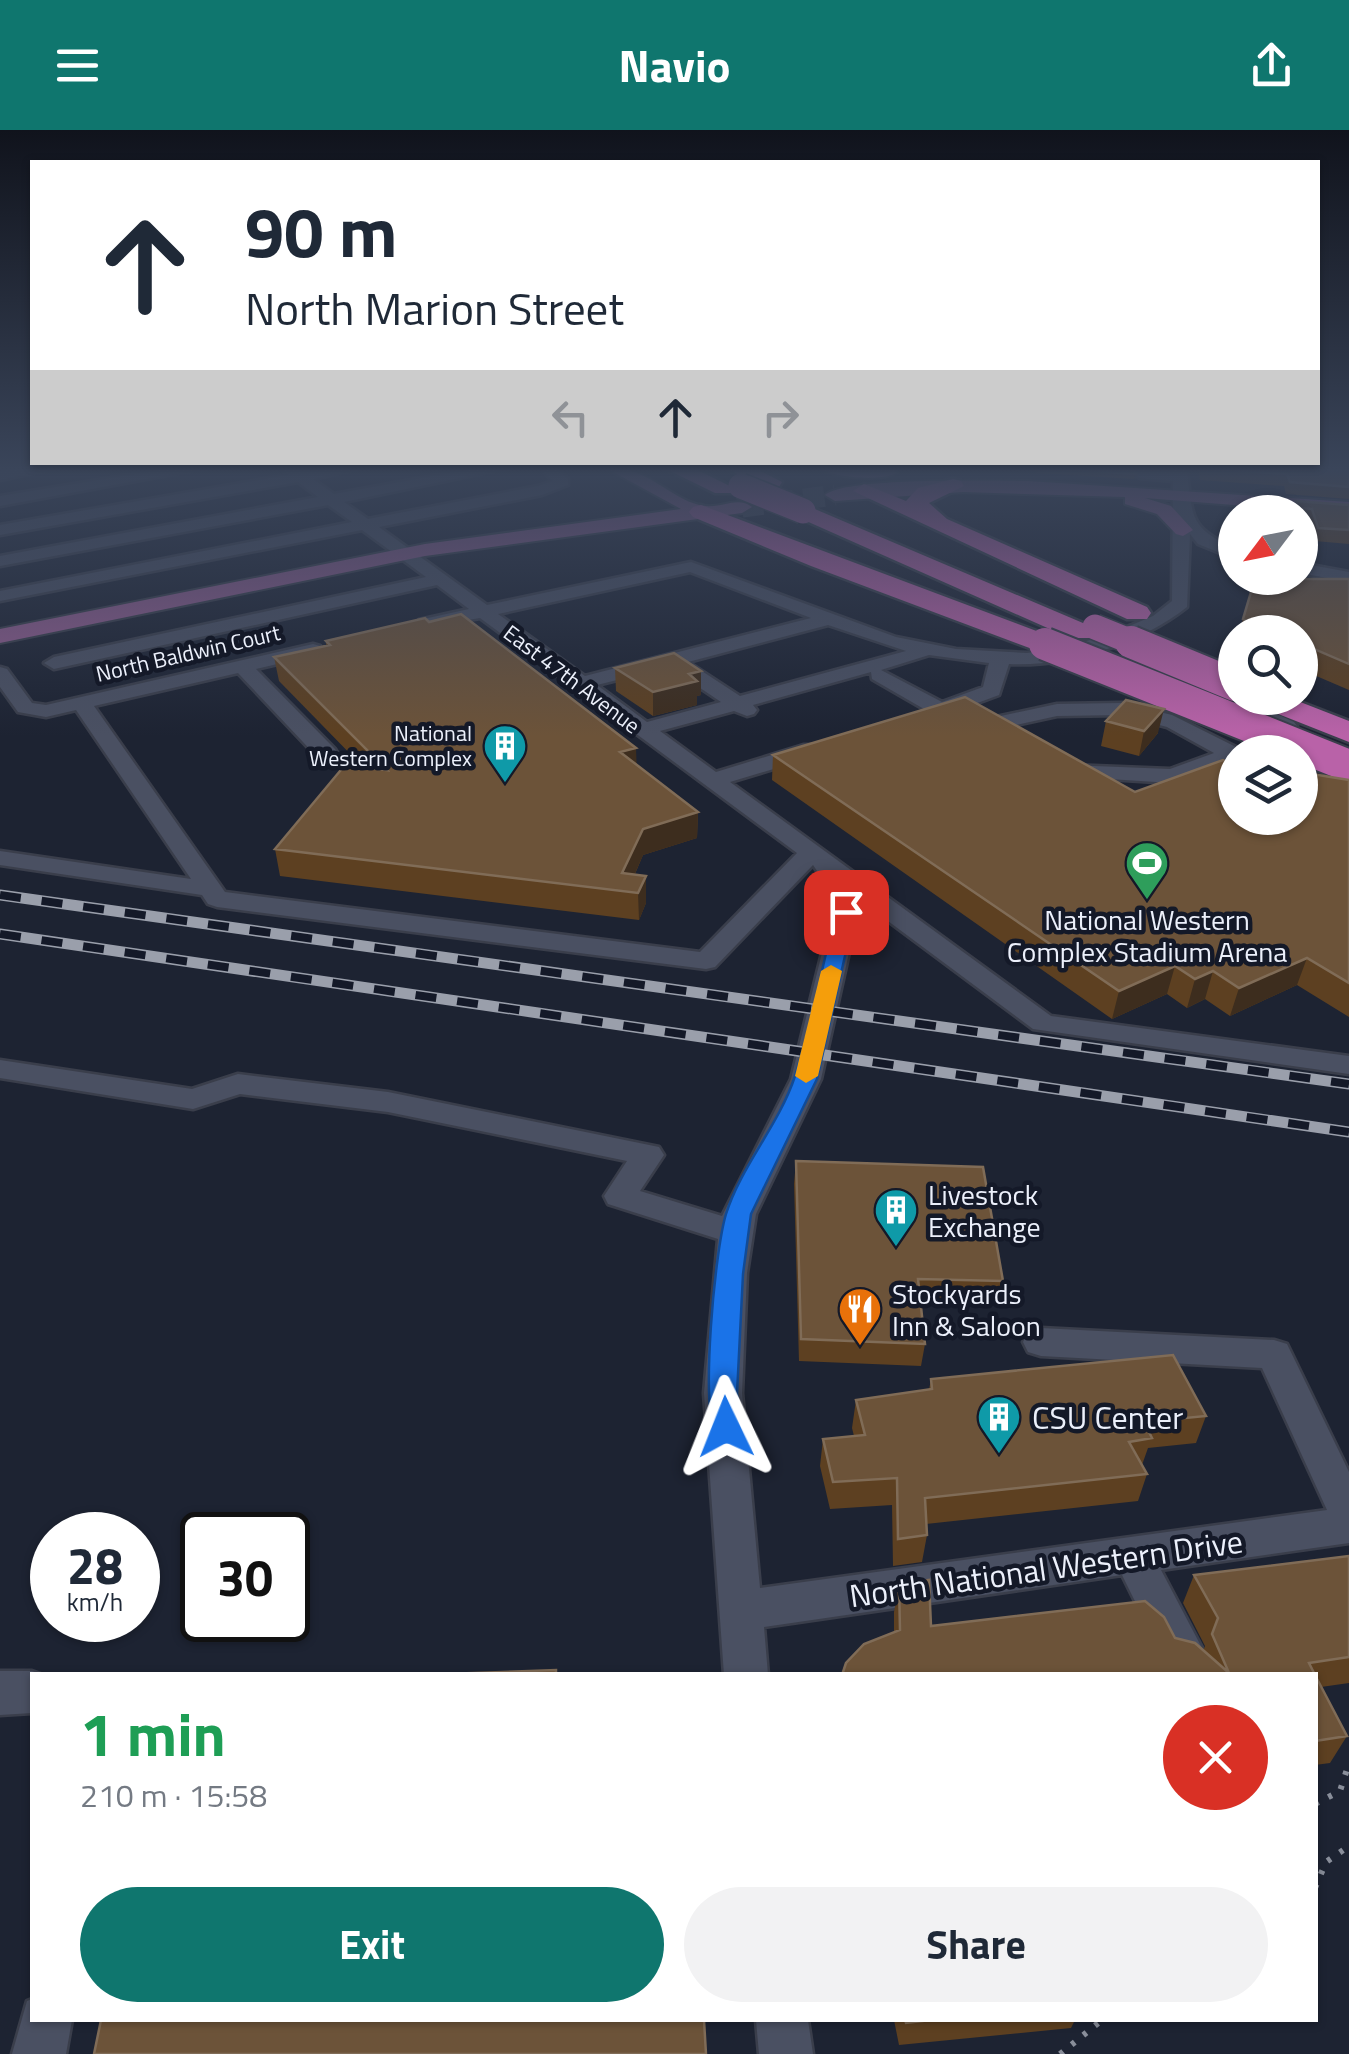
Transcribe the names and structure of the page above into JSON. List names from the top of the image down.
{
  "streets": {
    "street": ["North Baldwin Court", "East 47th Avenue", "North National Western Drive"]
  },
  "places": {
    "building": ["National Western Complex", "Livestock Exchange", "CSU Center"],
    "sports": ["National Western Complex Stadium Arena"],
    "restaurant": ["Stockyards Inn & Saloon"]
  },
  "north": "bottom left",
  "page": {
    "header": "Navio",
    "turn": ["90 m", "North Marion Street"],
    "speed": "28 km/h",
    "limit": "30",
    "heading": ["1 min", "210 m · 15:58"],
    "buttons": ["Exit", "Share"]
  }
}
